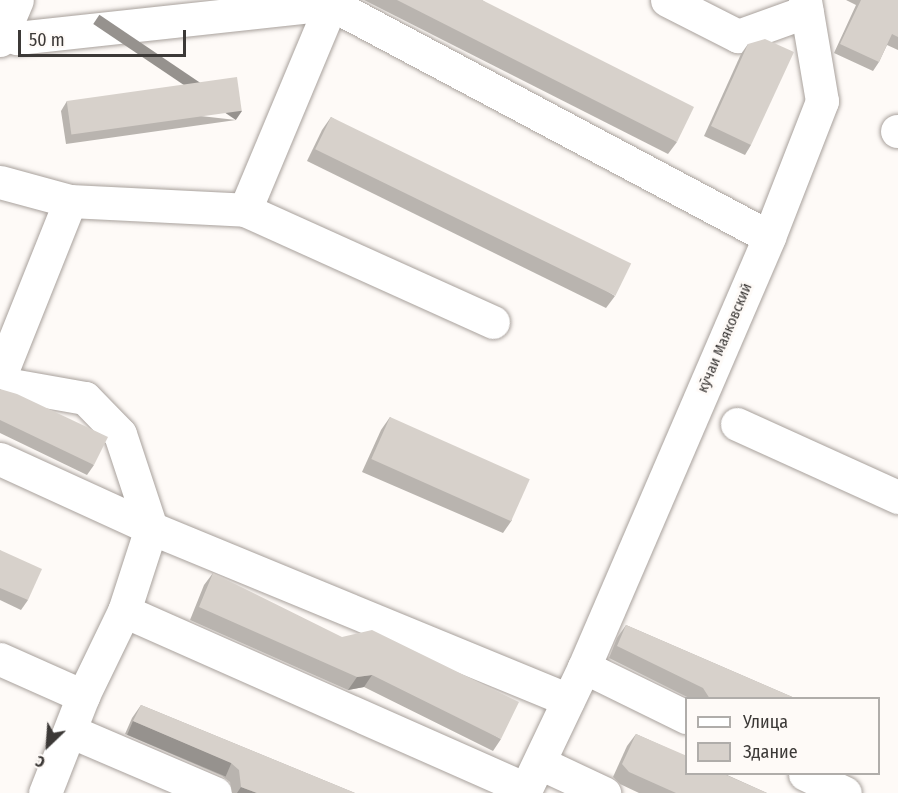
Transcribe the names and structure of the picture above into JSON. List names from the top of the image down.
{
  "streets": {
    "street": ["кӯчаи Маяковский"]
  },
  "legend": ["Улица", "Здание"],
  "scale_bar": "50 m",
  "north": "bottom left"
}
